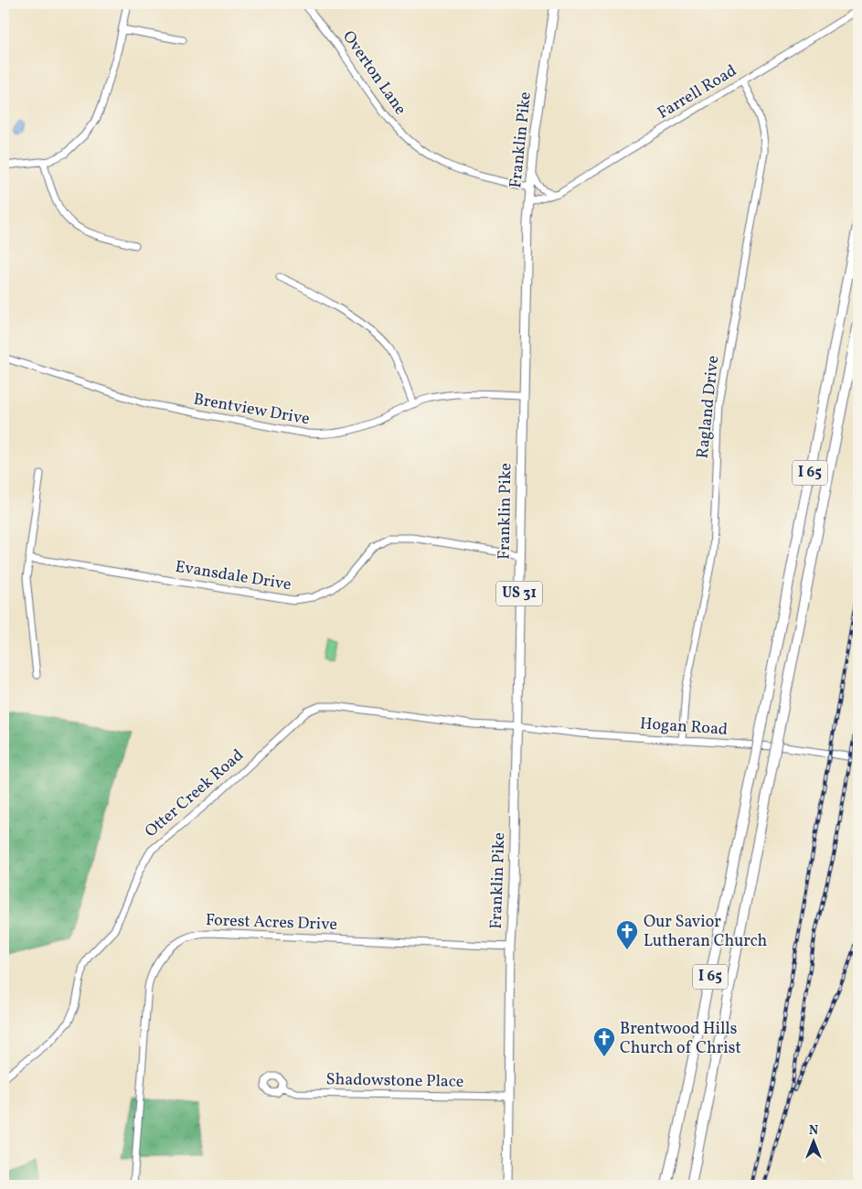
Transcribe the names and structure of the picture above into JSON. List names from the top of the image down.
{
  "streets": {
    "highway": ["I 65"],
    "main road": ["Franklin Pike", "US 31"],
    "street": [
      "Overton Lane",
      "Farrell Road",
      "Ragland Drive",
      "Brentview Drive",
      "Evansdale Drive",
      "Hogan Road",
      "Otter Creek Road",
      "Forest Acres Drive",
      "Shadowstone Place"
    ]
  },
  "crossings": [
    ["Overton Lane", "Franklin Pike"],
    ["Farrell Road", "Franklin Pike"],
    ["Farrell Road", "Ragland Drive"],
    ["Franklin Pike", "Brentview Drive"],
    ["Franklin Pike", "Evansdale Drive"],
    ["Franklin Pike", "Hogan Road"],
    ["Franklin Pike", "Otter Creek Road"],
    ["Franklin Pike", "Forest Acres Drive"],
    ["Franklin Pike", "Shadowstone Place"],
    ["Ragland Drive", "Hogan Road"],
    ["Hogan Road", "Otter Creek Road"]
  ],
  "places": {
    "church": ["Our Savior Lutheran Church", "Brentwood Hills Church of Christ"]
  },
  "north": "top"
}
